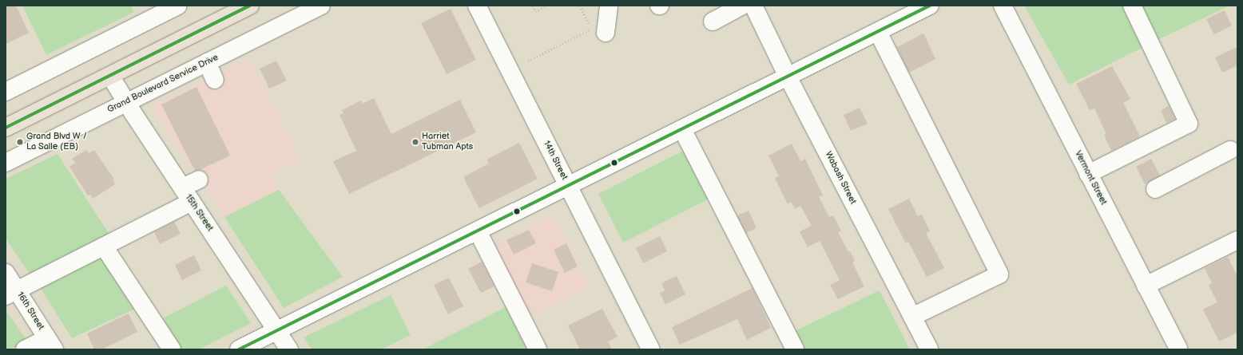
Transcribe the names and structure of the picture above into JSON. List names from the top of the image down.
{
  "streets": {
    "street": [
      "Grand Boulevard Service Drive",
      "14th Street",
      "Wabash Street",
      "Vermont Street",
      "15th Street",
      "16th Street"
    ]
  },
  "crossings": [
    ["Grand Boulevard Service Drive", "15th Street"]
  ],
  "places": ["Grand Blvd W / La Salle (EB)", "Harriet Tubman Apts"]
}
